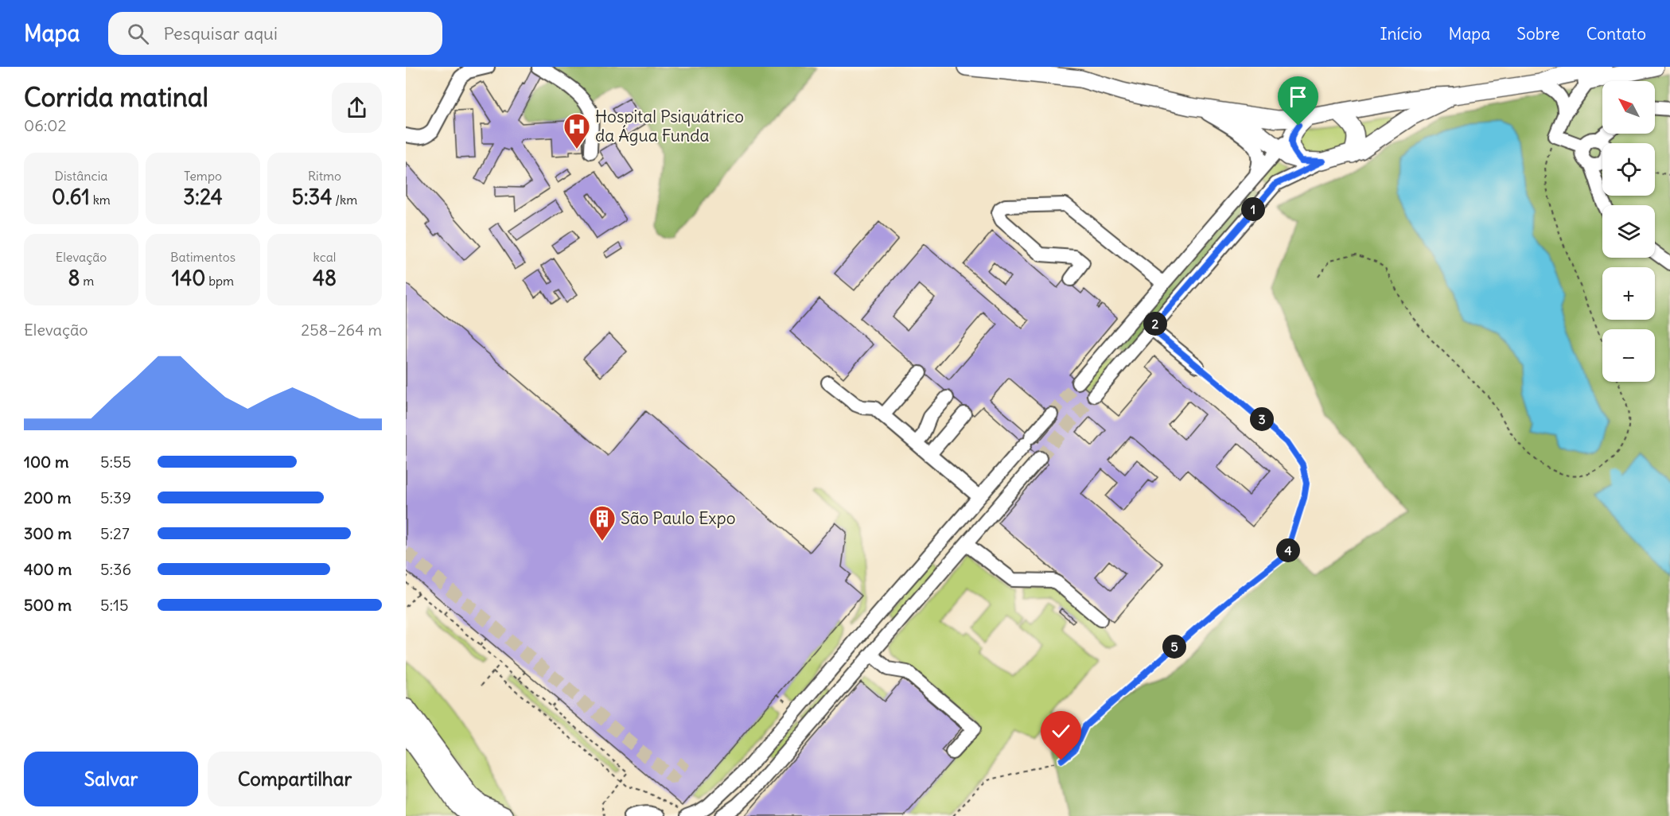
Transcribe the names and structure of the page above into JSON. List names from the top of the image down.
{
  "places": {
    "hospital": ["Hospital Psiquátrico da Água Funda"],
    "building": ["São Paulo Expo"]
  },
  "north": "top left",
  "page": {
    "header": "Mapa",
    "search": "Pesquisar aqui",
    "nav": [
      "Início",
      "Mapa",
      "Sobre",
      "Contato"
    ],
    "heading": ["Corrida matinal", "06:02"],
    "map_buttons": ["+", "−"],
    "stats": [
      ["Distância", "0.61 km"],
      ["Tempo", "3:24"],
      ["Ritmo", "5:34 /km"],
      ["Elevação", "8 m"],
      ["Batimentos", "140 bpm"],
      ["kcal", "48"]
    ],
    "pins": [
      "1",
      "2",
      "3",
      "4",
      "5"
    ],
    "chart": ["Elevação", "258–264 m"],
    "list": [
      {
        "name": "100 m",
        "note": "5:55"
      },
      {
        "name": "200 m",
        "note": "5:39"
      },
      {
        "name": "300 m",
        "note": "5:27"
      },
      {
        "name": "400 m",
        "note": "5:36"
      },
      {
        "name": "500 m",
        "note": "5:15"
      }
    ],
    "buttons": ["Salvar", "Compartilhar"]
  }
}
